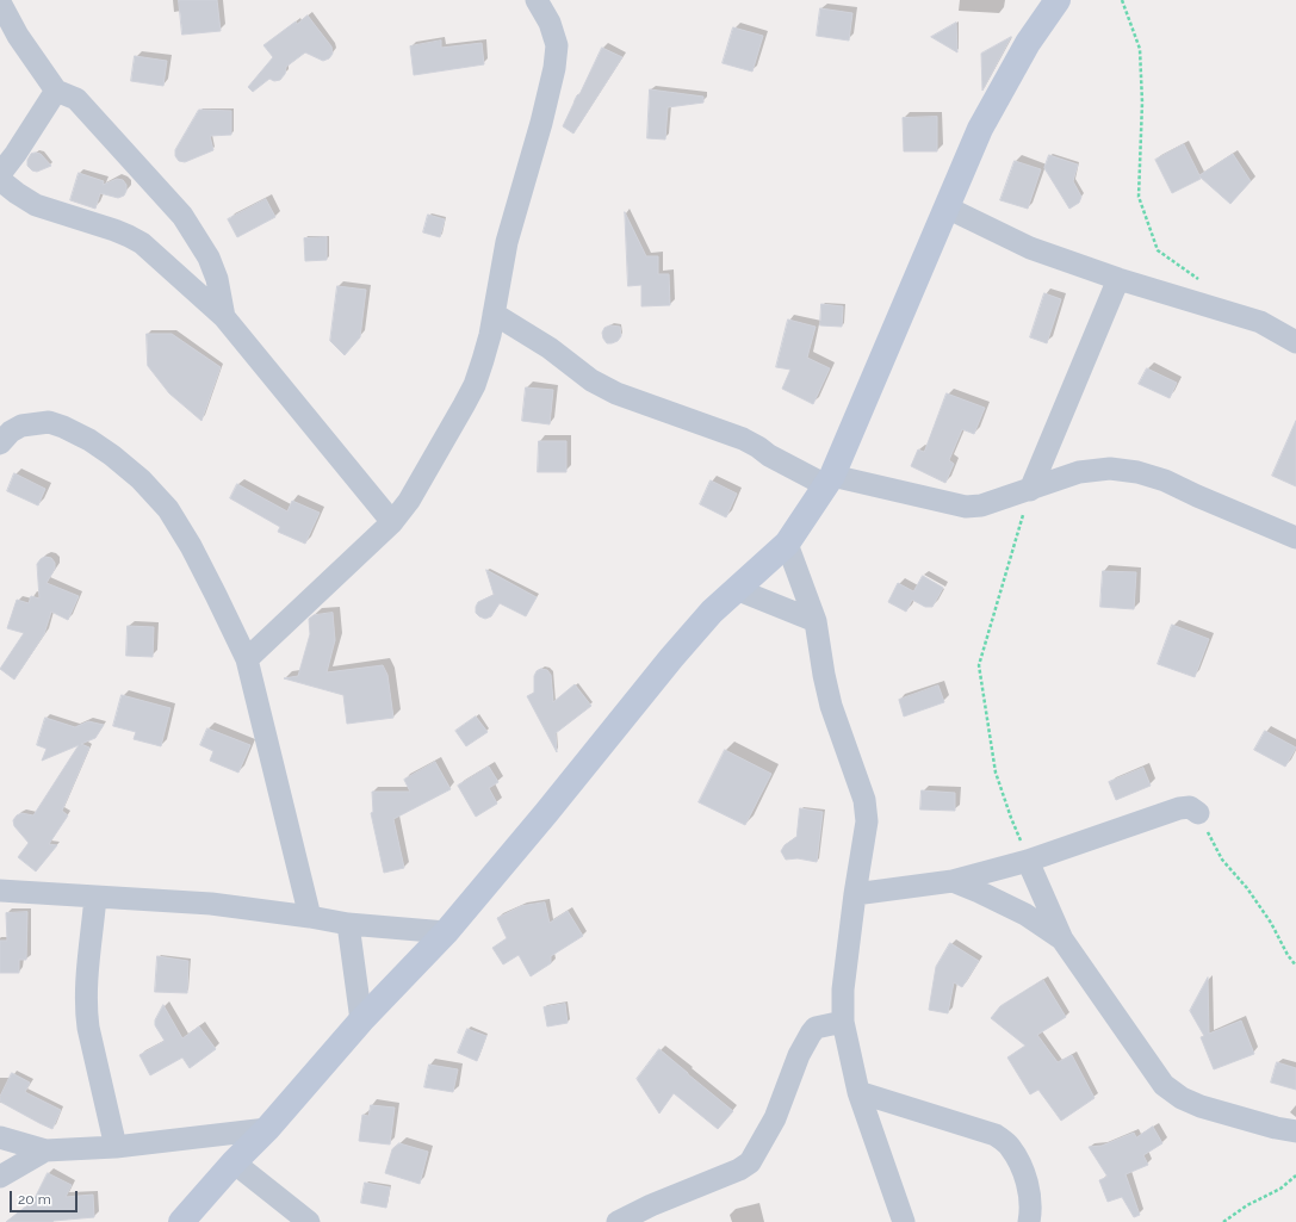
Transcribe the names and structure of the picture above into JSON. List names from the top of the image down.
{
  "scale_bar": "20 m"
}
